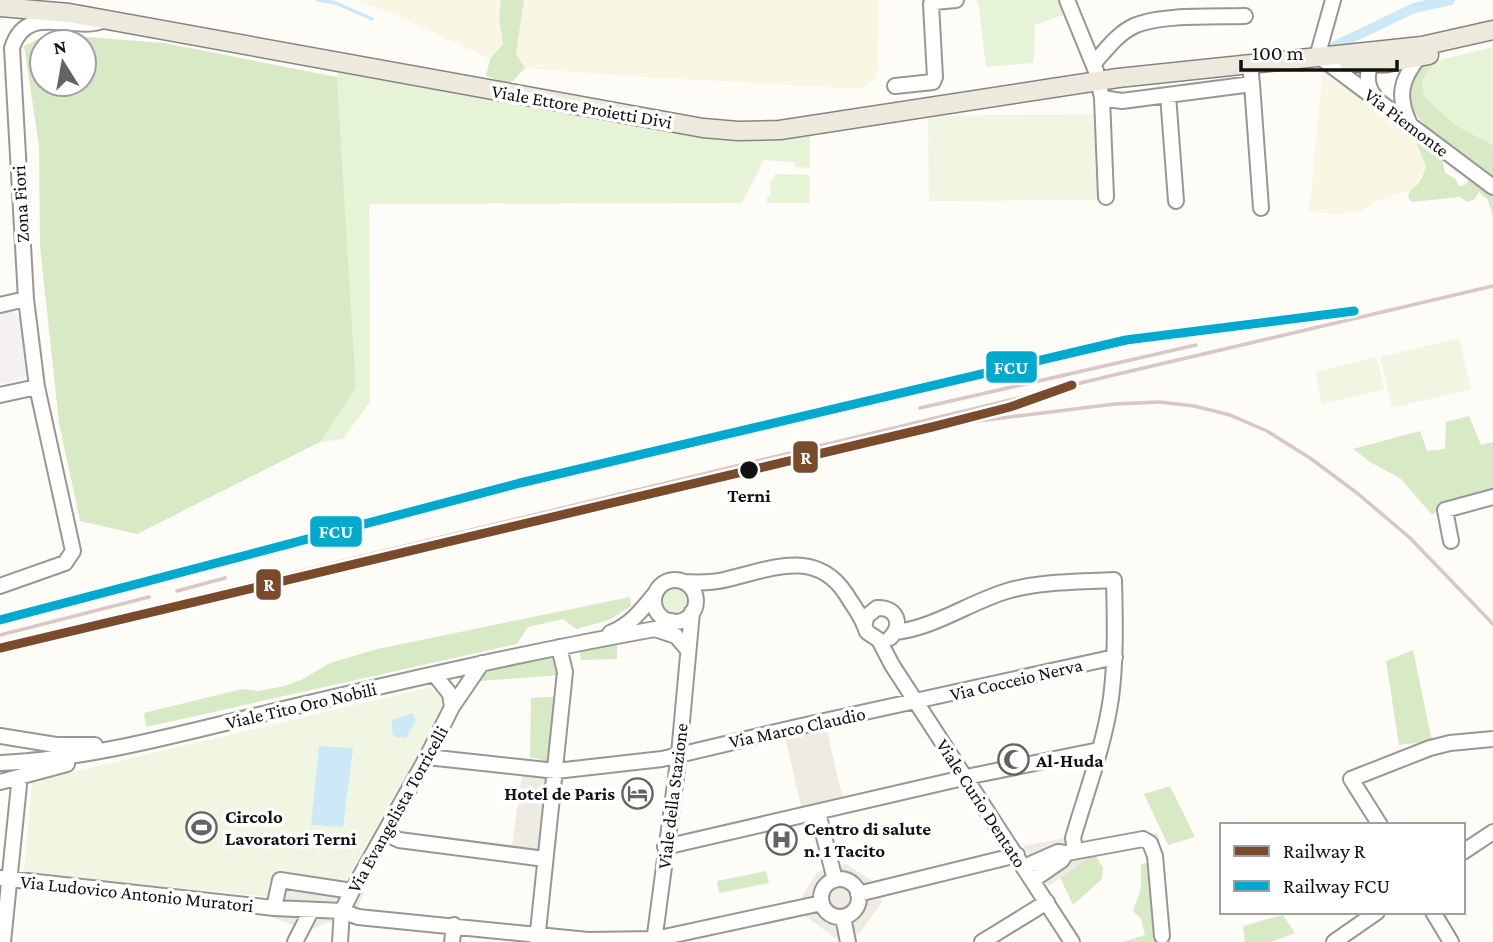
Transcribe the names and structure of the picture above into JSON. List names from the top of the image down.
{
  "streets": {
    "main road": ["Viale Ettore Proietti Divi"],
    "street": [
      "Via Piemonte",
      "Zona Fiori",
      "Via Cocceio Nerva",
      "Viale Tito Oro Nobili",
      "Via Marco Claudio",
      "Viale della Stazione",
      "Viale Curio Dentato",
      "Via Evangelista Torricelli",
      "Via Ludovico Antonio Muratori"
    ]
  },
  "crossings": [
    ["Viale Ettore Proietti Divi", "Via Piemonte"],
    ["Viale Ettore Proietti Divi", "Zona Fiori"],
    ["Via Cocceio Nerva", "Via Marco Claudio"],
    ["Via Cocceio Nerva", "Viale Curio Dentato"],
    ["Viale Tito Oro Nobili", "Viale della Stazione"],
    ["Viale Tito Oro Nobili", "Via Evangelista Torricelli"],
    ["Via Marco Claudio", "Viale della Stazione"],
    ["Via Marco Claudio", "Viale Curio Dentato"],
    ["Via Marco Claudio", "Via Evangelista Torricelli"],
    ["Viale della Stazione", "Via Ludovico Antonio Muratori"],
    ["Via Evangelista Torricelli", "Via Ludovico Antonio Muratori"]
  ],
  "places": {
    "other": ["Terni"],
    "mosque": ["Al-Huda"],
    "hotel": ["Hotel de Paris"],
    "sports": ["Circolo Lavoratori Terni"],
    "hospital": ["Centro di salute n. 1 Tacito"]
  },
  "lines": ["rail line FCU", "rail line R"],
  "legend": ["Railway R", "Railway FCU"],
  "scale_bar": "100 m",
  "north": "top"
}
